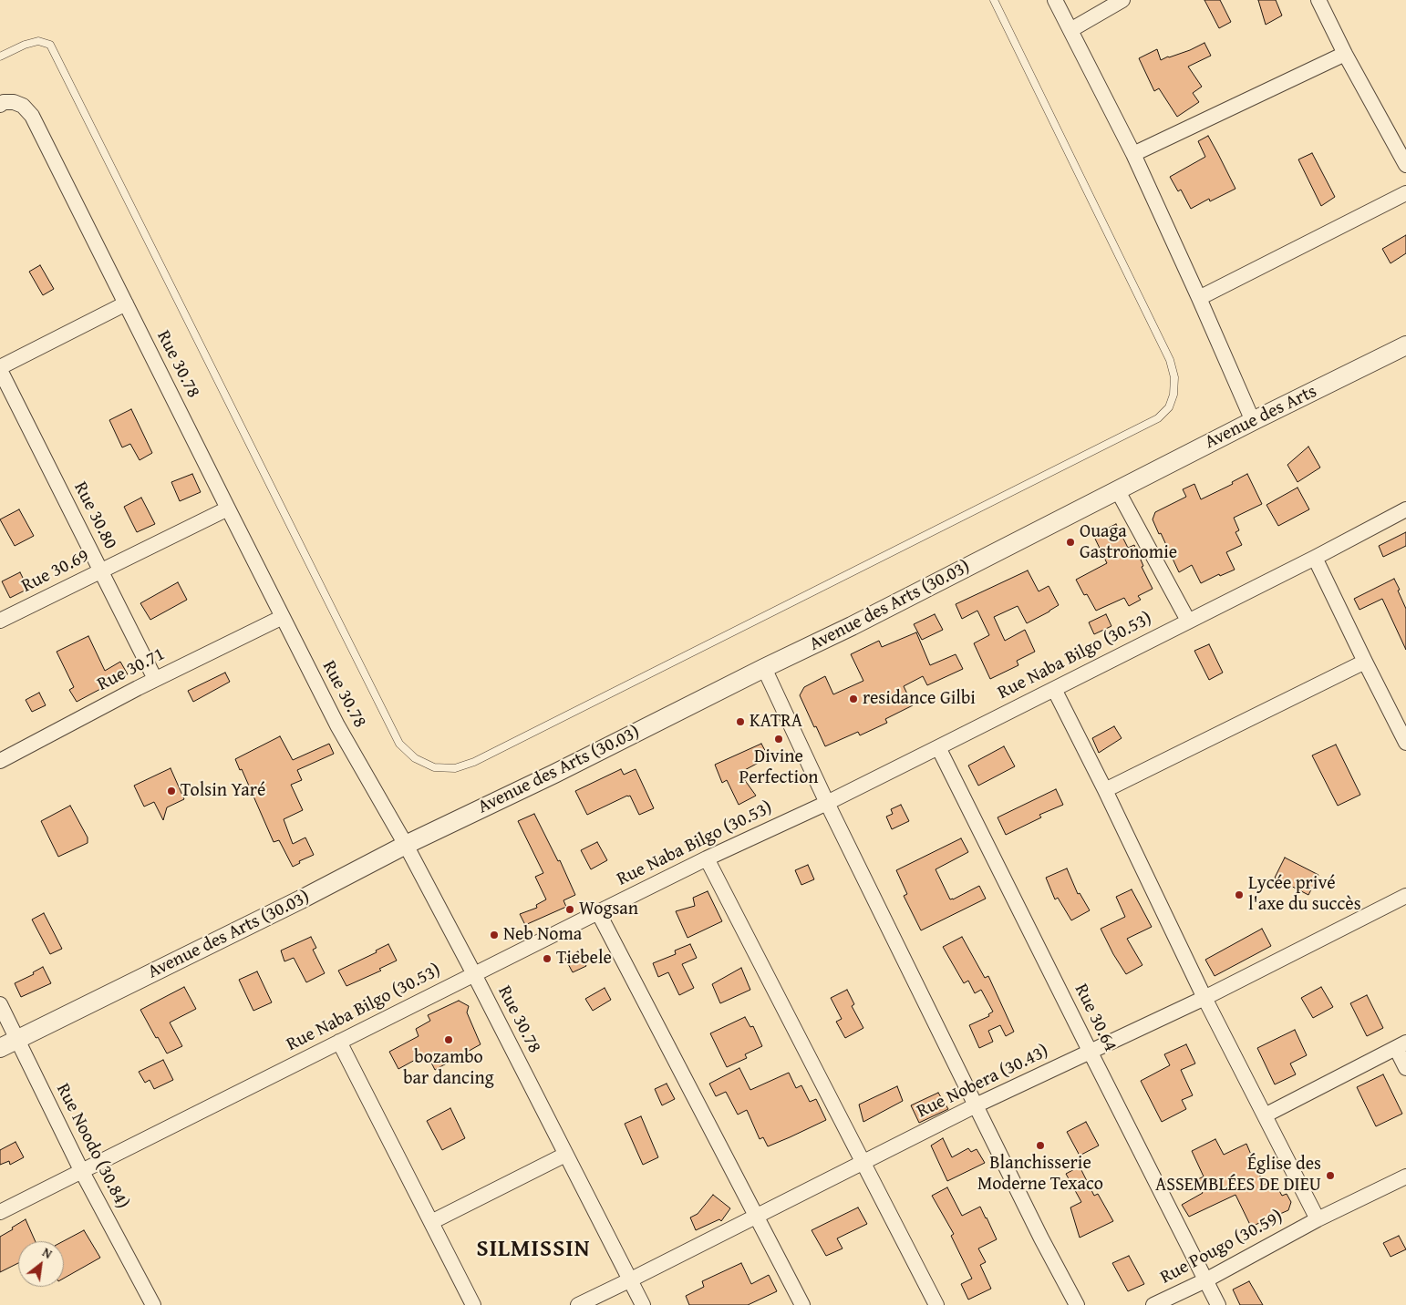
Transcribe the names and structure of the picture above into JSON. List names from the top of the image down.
{
  "streets": {
    "street": [
      "Rue 30.78",
      "Avenue des Arts",
      "Rue 30.80",
      "Rue 30.69",
      "Avenue des Arts (30.03)",
      "Rue Naba Bilgo (30.53)",
      "Rue 30.71",
      "Rue 30.64",
      "Rue Nobera (30.43)",
      "Rue Noodo (30.84)",
      "Rue Pougo (30.59)"
    ]
  },
  "crossings": [
    ["Rue 30.78", "Rue 30.69"],
    ["Rue 30.78", "Avenue des Arts (30.03)"],
    ["Rue 30.78", "Rue Naba Bilgo (30.53)"],
    ["Rue 30.78", "Rue 30.71"],
    ["Rue 30.78", "Rue Nobera (30.43)"],
    ["Avenue des Arts", "Avenue des Arts (30.03)"],
    ["Rue 30.80", "Rue 30.69"],
    ["Rue 30.80", "Rue 30.71"],
    ["Avenue des Arts (30.03)", "Rue Noodo (30.84)"],
    ["Rue Naba Bilgo (30.53)", "Rue 30.64"],
    ["Rue Naba Bilgo (30.53)", "Rue Noodo (30.84)"],
    ["Rue 30.64", "Rue Nobera (30.43)"],
    ["Rue 30.64", "Rue Pougo (30.59)"]
  ],
  "districts": ["SILMISSIN"],
  "places": [
    "Ouaga Gastronomie",
    "residance Gilbi",
    "KATRA",
    "Divine Perfection",
    "Tolsin Yaré",
    "Lycée privé l'axe du succès",
    "Wogsan",
    "Neb Noma",
    "Tiebele",
    "bozambo bar dancing",
    "Blanchisserie Moderne Texaco",
    "Église des ASSEMBLÉES DE DIEU"
  ],
  "north": "top right"
}
